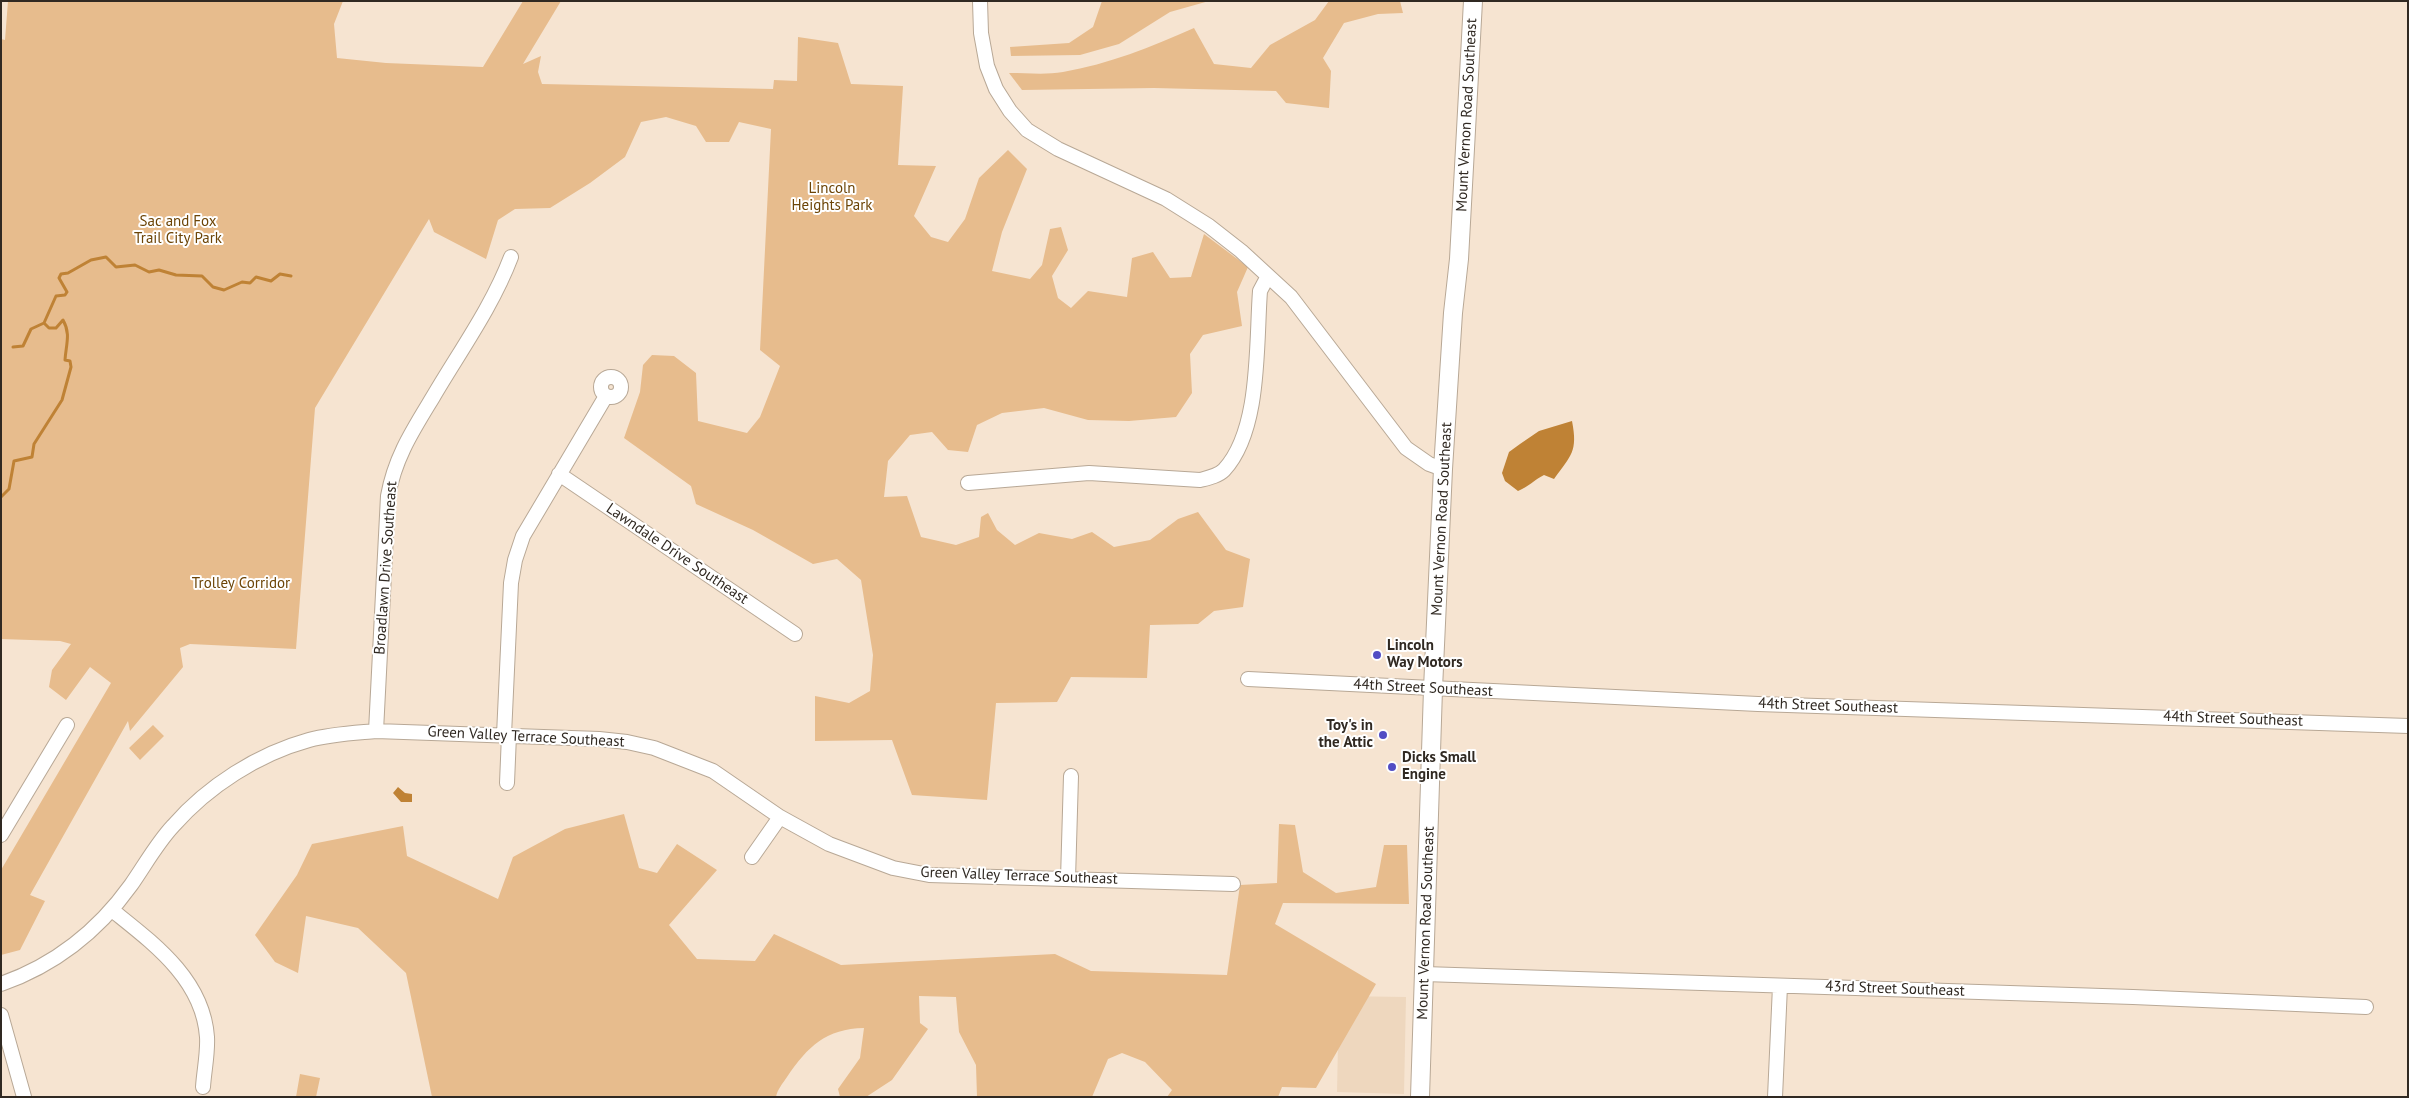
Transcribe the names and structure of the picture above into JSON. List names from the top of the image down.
{
  "streets": {
    "main road": ["Mount Vernon Road Southeast"],
    "street": [
      "Lawndale Drive Southeast",
      "Broadlawn Drive Southeast",
      "44th Street Southeast",
      "Green Valley Terrace Southeast",
      "43rd Street Southeast"
    ]
  },
  "crossings": [
    ["Mount Vernon Road Southeast", "44th Street Southeast"],
    ["Mount Vernon Road Southeast", "43rd Street Southeast"],
    ["Broadlawn Drive Southeast", "Green Valley Terrace Southeast"]
  ],
  "parks": ["Lincoln Heights Park", "Sac and Fox Trail City Park", "Trolley Corridor"],
  "places": ["Lincoln Way Motors", "Toy's in the Attic", "Dicks Small Engine"]
}
